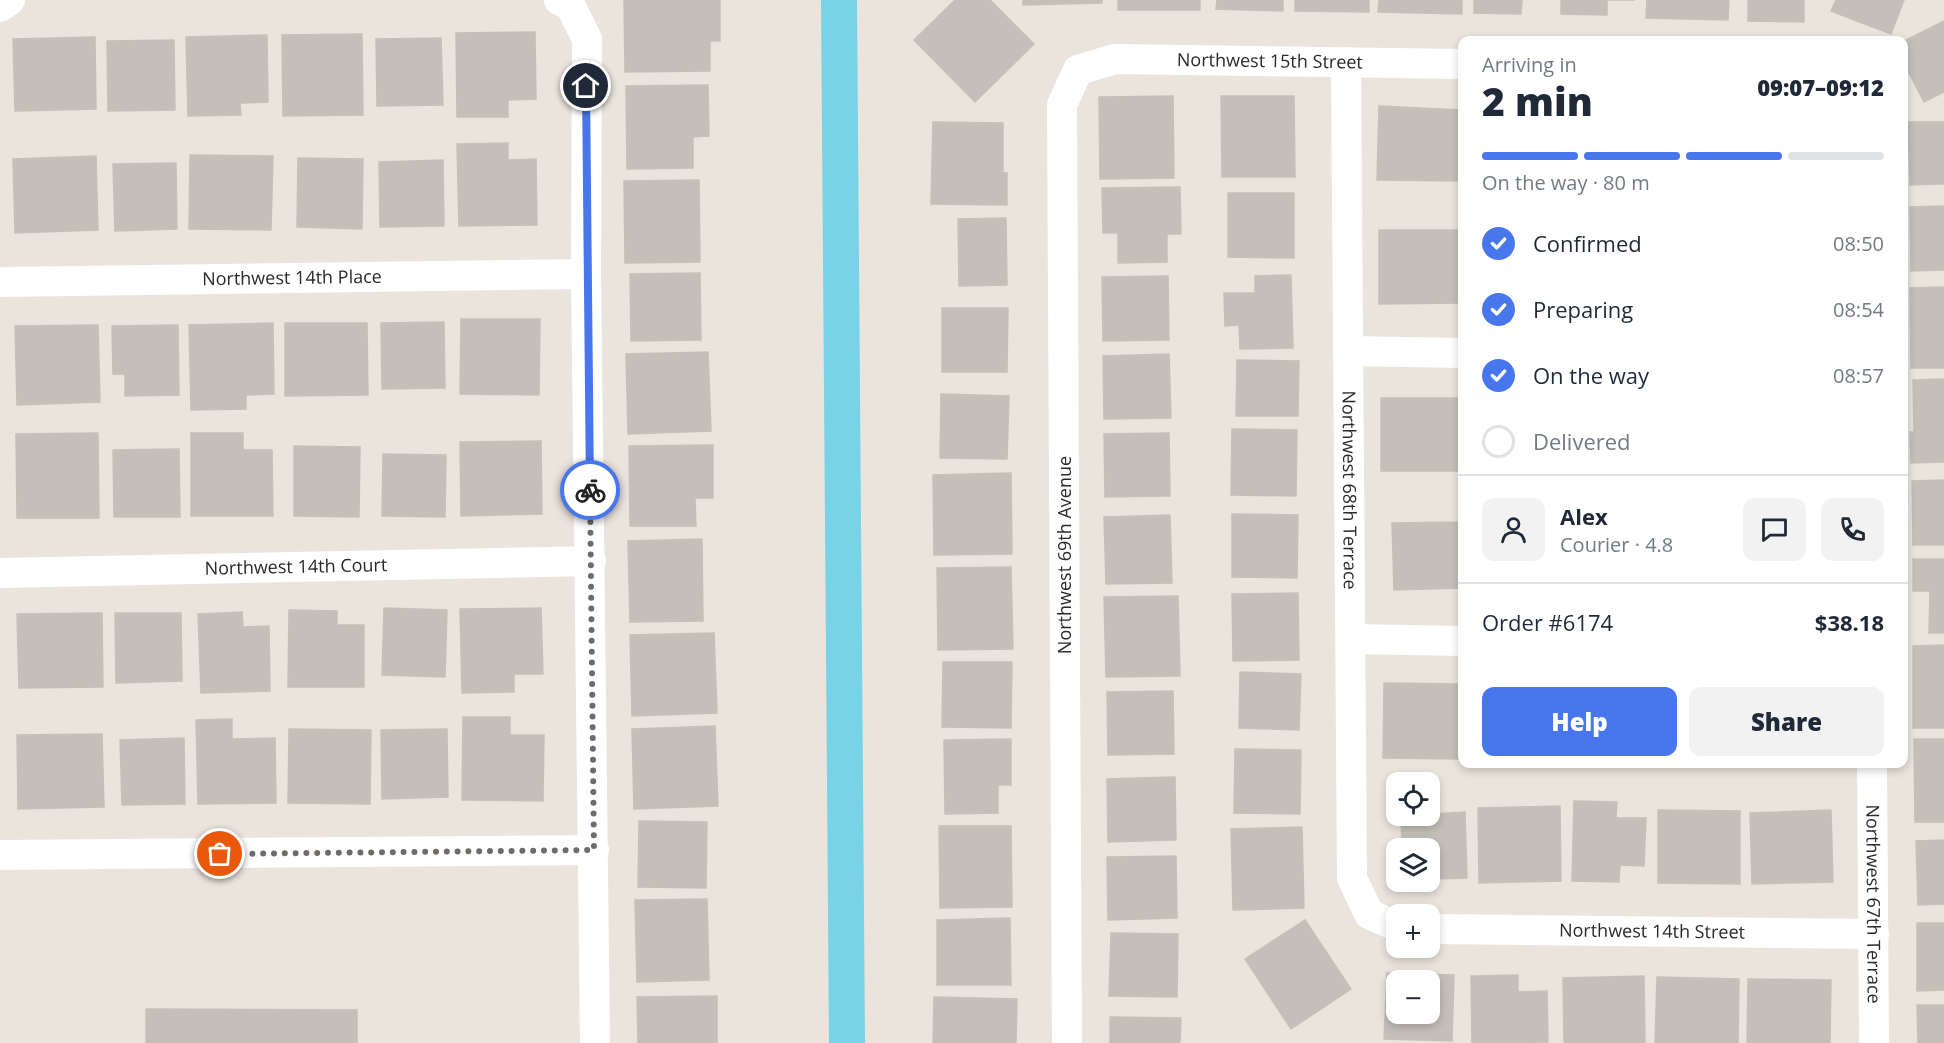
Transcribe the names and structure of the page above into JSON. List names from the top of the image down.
{
  "streets": {
    "street": [
      "Northwest 15th Street",
      "Northwest 14th Place",
      "Northwest 68th Terrace",
      "Northwest 69th Avenue",
      "Northwest 14th Court",
      "Northwest 67th Terrace",
      "Northwest 14th Street"
    ]
  },
  "crossings": [
    ["Northwest 15th Street", "Northwest 68th Terrace"],
    ["Northwest 15th Street", "Northwest 69th Avenue"],
    ["Northwest 67th Terrace", "Northwest 14th Street"]
  ],
  "page": {
    "heading": ["2 min", "Arriving in", "09:07–09:12"],
    "panel": [
      "Alex",
      "Courier · 4.8",
      "Order #6174",
      "$38.18"
    ],
    "bar": "On the way · 80 m",
    "list": [
      ["Confirmed", "08:50"],
      ["Preparing", "08:54"],
      ["On the way", "08:57"],
      "Delivered"
    ],
    "buttons": ["Help", "Share"],
    "map_buttons": ["+", "−"]
  }
}
